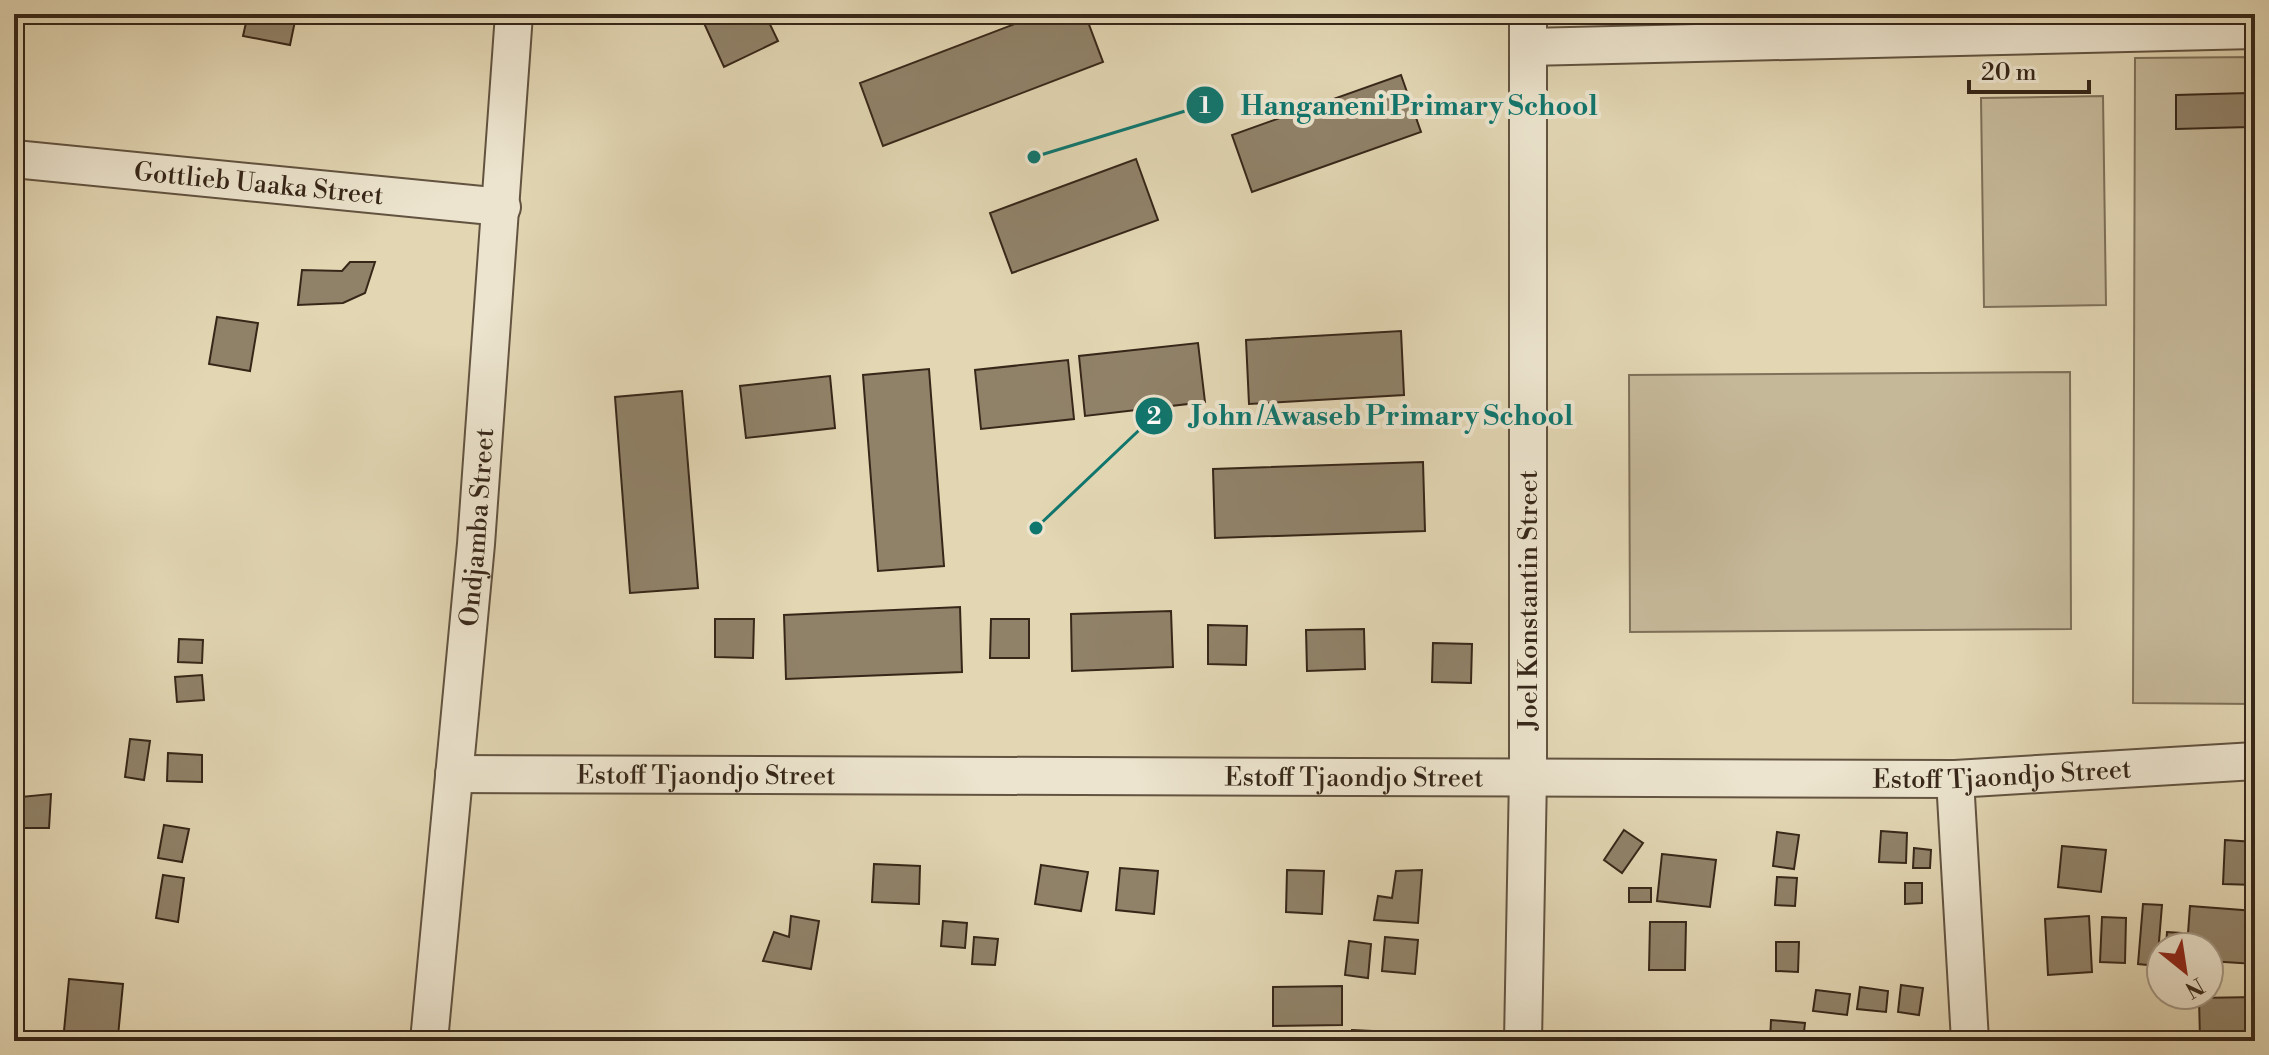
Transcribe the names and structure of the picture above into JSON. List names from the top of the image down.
{
  "streets": {
    "street": [
      "Gottlieb Uaaka Street",
      "Ondjamba Street",
      "Joel Konstantin Street",
      "Estoff Tjaondjo Street"
    ]
  },
  "crossings": [
    ["Gottlieb Uaaka Street", "Ondjamba Street"],
    ["Ondjamba Street", "Estoff Tjaondjo Street"],
    ["Joel Konstantin Street", "Estoff Tjaondjo Street"]
  ],
  "places": ["Hanganeni Primary School", "John /Awaseb Primary School"],
  "scale_bar": "20 m",
  "north": "bottom right"
}
